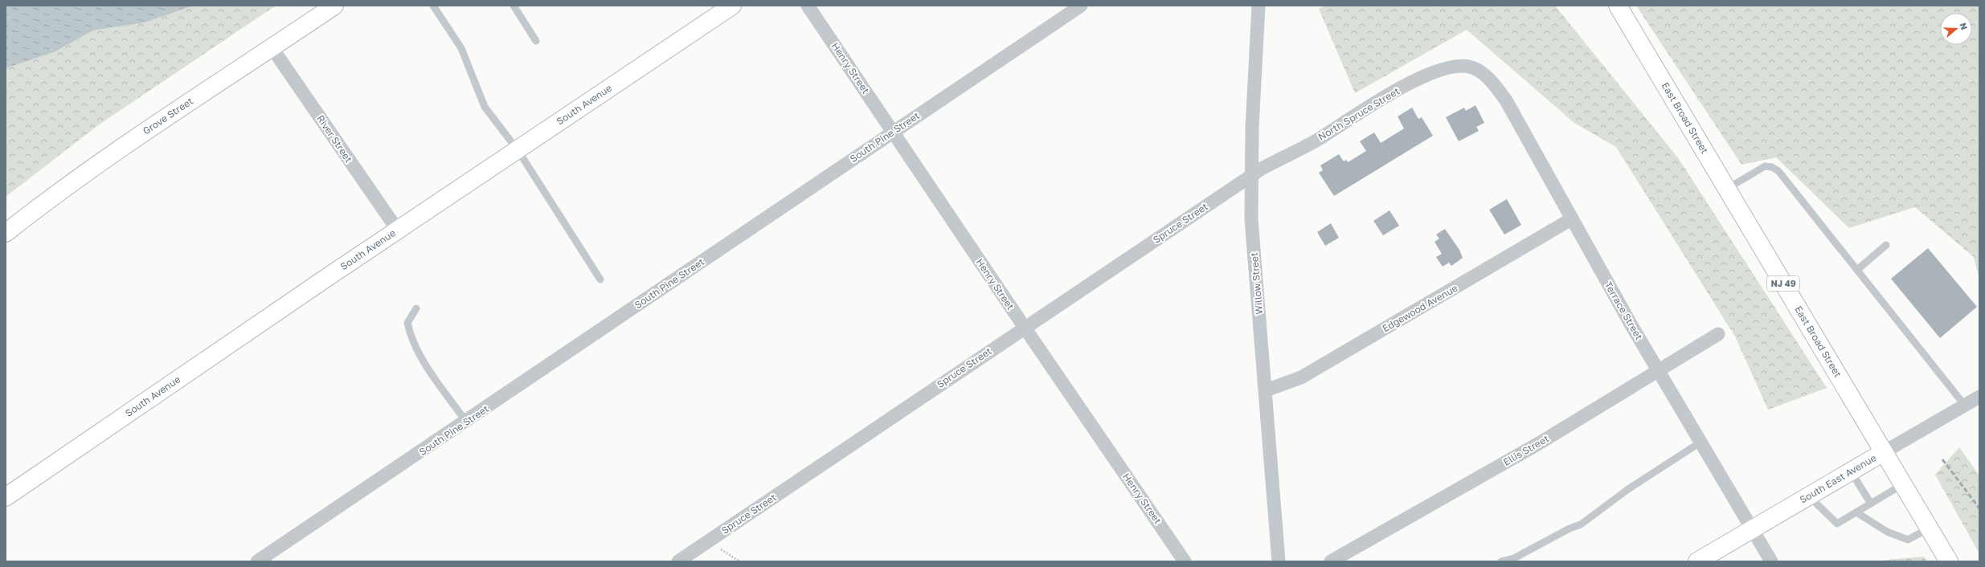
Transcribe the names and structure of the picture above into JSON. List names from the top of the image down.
{
  "streets": {
    "main road": [
      "South Avenue",
      "Grove Street",
      "East Broad Street",
      "NJ 49",
      "South East Avenue"
    ],
    "street": [
      "Henry Street",
      "North Spruce Street",
      "South Pine Street",
      "River Street",
      "Spruce Street",
      "Willow Street",
      "Edgewood Avenue",
      "Terrace Street",
      "Ellis Street"
    ]
  },
  "crossings": [
    ["Henry Street", "South Pine Street"],
    ["Henry Street", "Spruce Street"],
    ["South Avenue", "River Street"],
    ["North Spruce Street", "Spruce Street"],
    ["North Spruce Street", "Willow Street"],
    ["North Spruce Street", "Terrace Street"],
    ["Grove Street", "River Street"],
    ["East Broad Street", "South East Avenue"],
    ["Spruce Street", "Willow Street"],
    ["Willow Street", "Edgewood Avenue"],
    ["Edgewood Avenue", "Terrace Street"],
    ["Terrace Street", "Ellis Street"],
    ["Terrace Street", "South East Avenue"]
  ],
  "north": "right"
}
